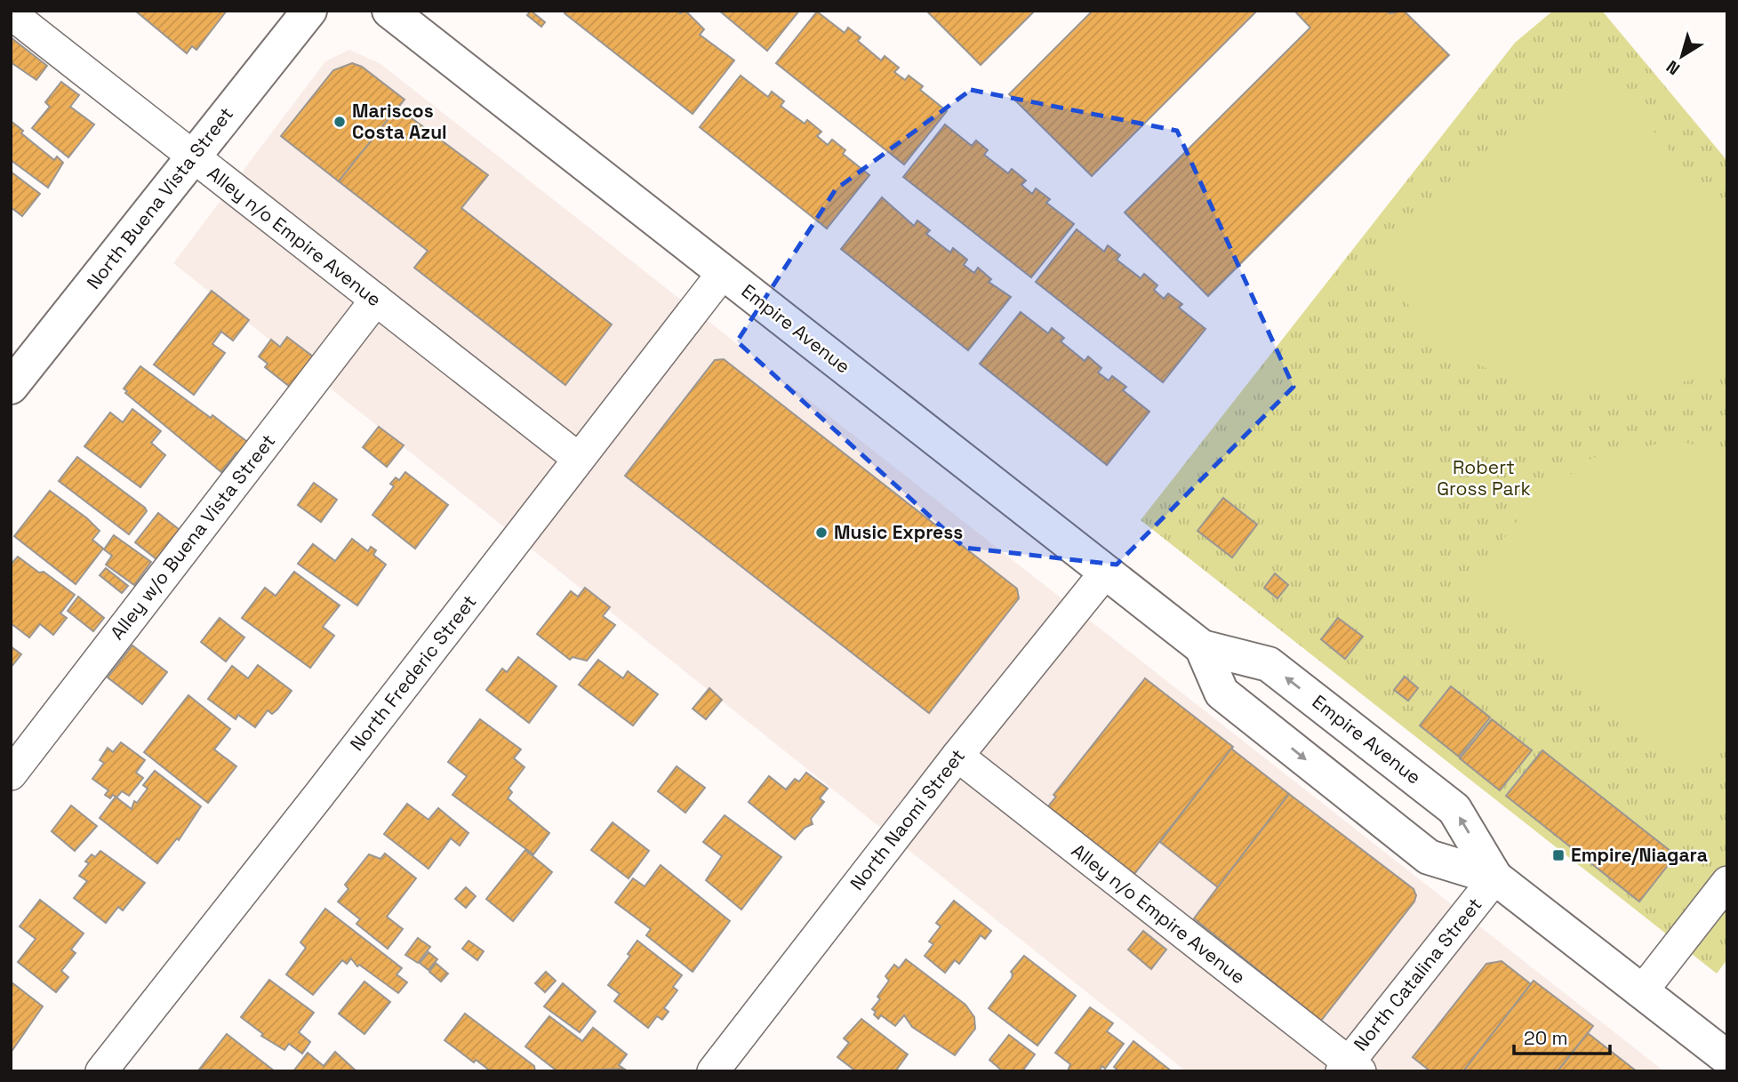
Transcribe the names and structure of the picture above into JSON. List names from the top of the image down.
{
  "streets": {
    "main road": ["North Buena Vista Street", "Empire Avenue"],
    "street": [
      "Alley n/o Empire Avenue",
      "Alley w/o Buena Vista Street",
      "North Frederic Street",
      "North Naomi Street",
      "North Catalina Street"
    ]
  },
  "crossings": [
    ["North Buena Vista Street", "Alley n/o Empire Avenue"],
    ["Alley n/o Empire Avenue", "Alley w/o Buena Vista Street"],
    ["Alley n/o Empire Avenue", "North Frederic Street"],
    ["Alley n/o Empire Avenue", "North Naomi Street"],
    ["Alley n/o Empire Avenue", "North Catalina Street"],
    ["Empire Avenue", "North Frederic Street"],
    ["Empire Avenue", "North Naomi Street"],
    ["Empire Avenue", "North Catalina Street"]
  ],
  "parks": ["Robert Gross Park"],
  "places": {
    "other": ["Mariscos Costa Azul", "Music Express"],
    "transit": ["Empire/Niagara"]
  },
  "scale_bar": "20 m",
  "north": "bottom left"
}
